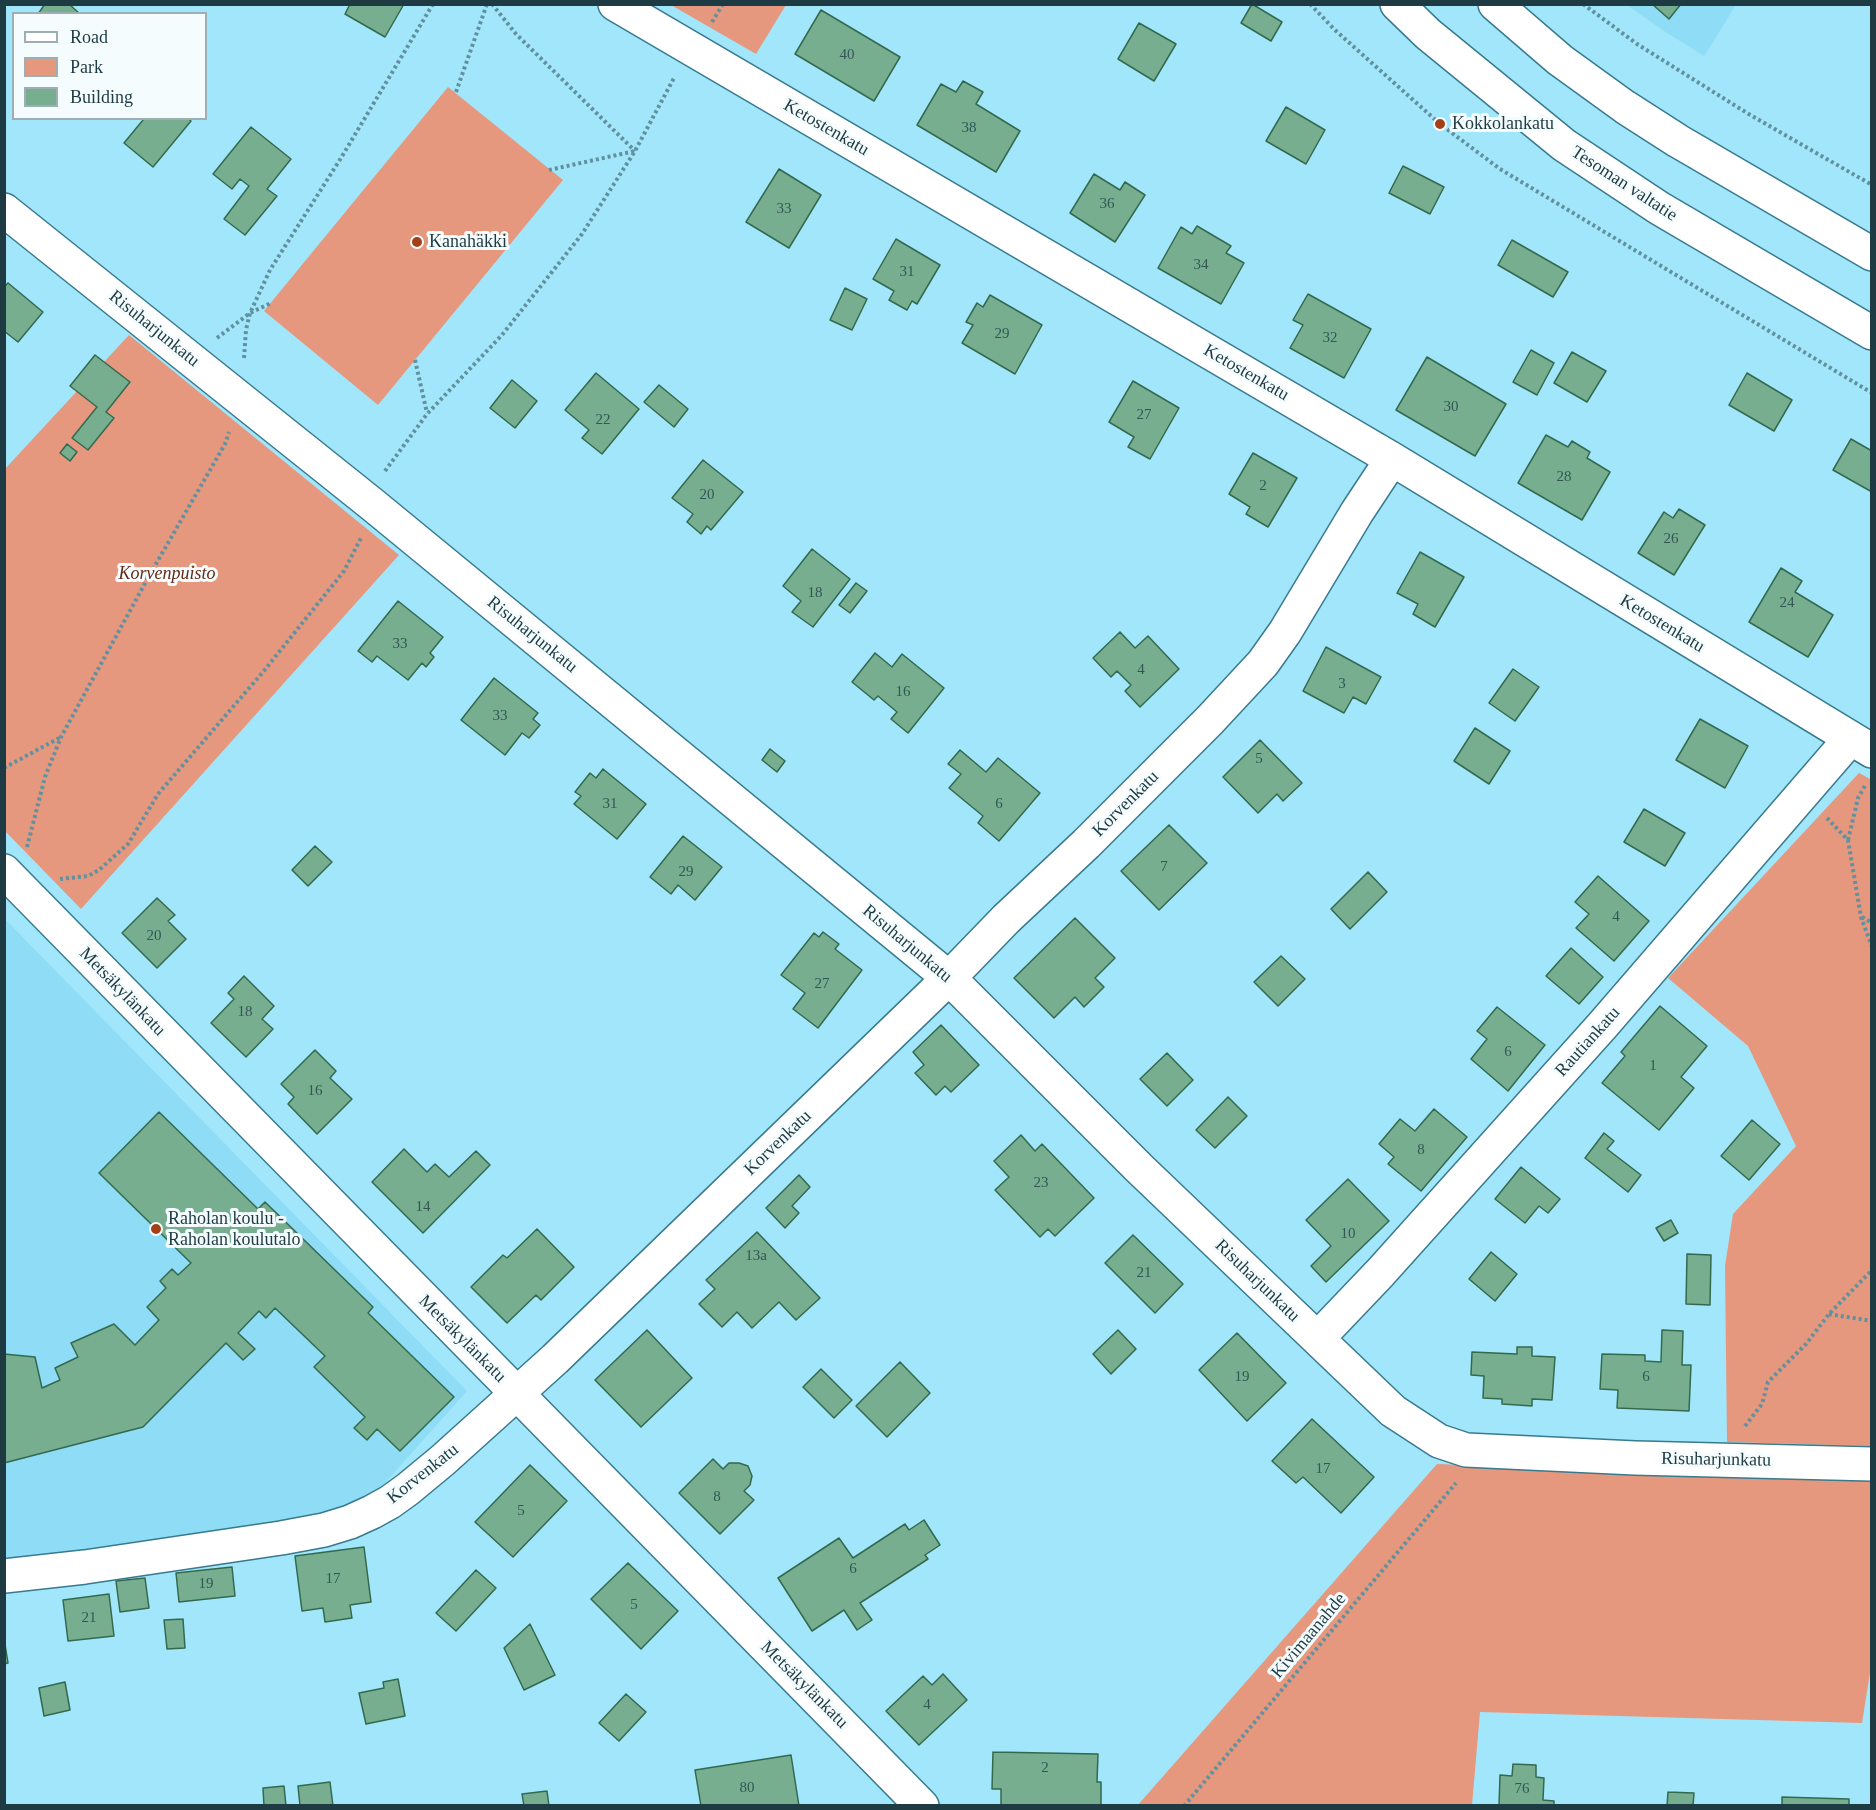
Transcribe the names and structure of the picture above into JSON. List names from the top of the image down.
{
  "streets": {
    "street": [
      "Ketostenkatu",
      "Tesoman valtatie",
      "Risuharjunkatu",
      "Korvenkatu",
      "Metsäkylänkatu",
      "Rautiankatu"
    ],
    "path": ["Kivimaanahde"]
  },
  "crossings": [
    ["Ketostenkatu", "Korvenkatu"],
    ["Ketostenkatu", "Rautiankatu"],
    ["Risuharjunkatu", "Korvenkatu"],
    ["Risuharjunkatu", "Rautiankatu"],
    ["Korvenkatu", "Metsäkylänkatu"]
  ],
  "parks": ["Korvenpuisto"],
  "places": ["Kokkolankatu", "Kanahäkki", "Raholan koulu - Raholan koulutalo"],
  "house_numbers": [
    "40",
    "38",
    "36",
    "33",
    "34",
    "31",
    "29",
    "32",
    "30",
    "27",
    "22",
    "28",
    "2",
    "20",
    "26",
    "18",
    "24",
    "33",
    "4",
    "3",
    "16",
    "33",
    "5",
    "31",
    "6",
    "7",
    "29",
    "4",
    "20",
    "27",
    "18",
    "6",
    "1",
    "16",
    "8",
    "23",
    "14",
    "10",
    "13a",
    "21",
    "19",
    "6",
    "17",
    "8",
    "5",
    "6",
    "17",
    "19",
    "5",
    "21",
    "4",
    "2",
    "80",
    "76"
  ],
  "legend": ["Road", "Park", "Building"]
}
